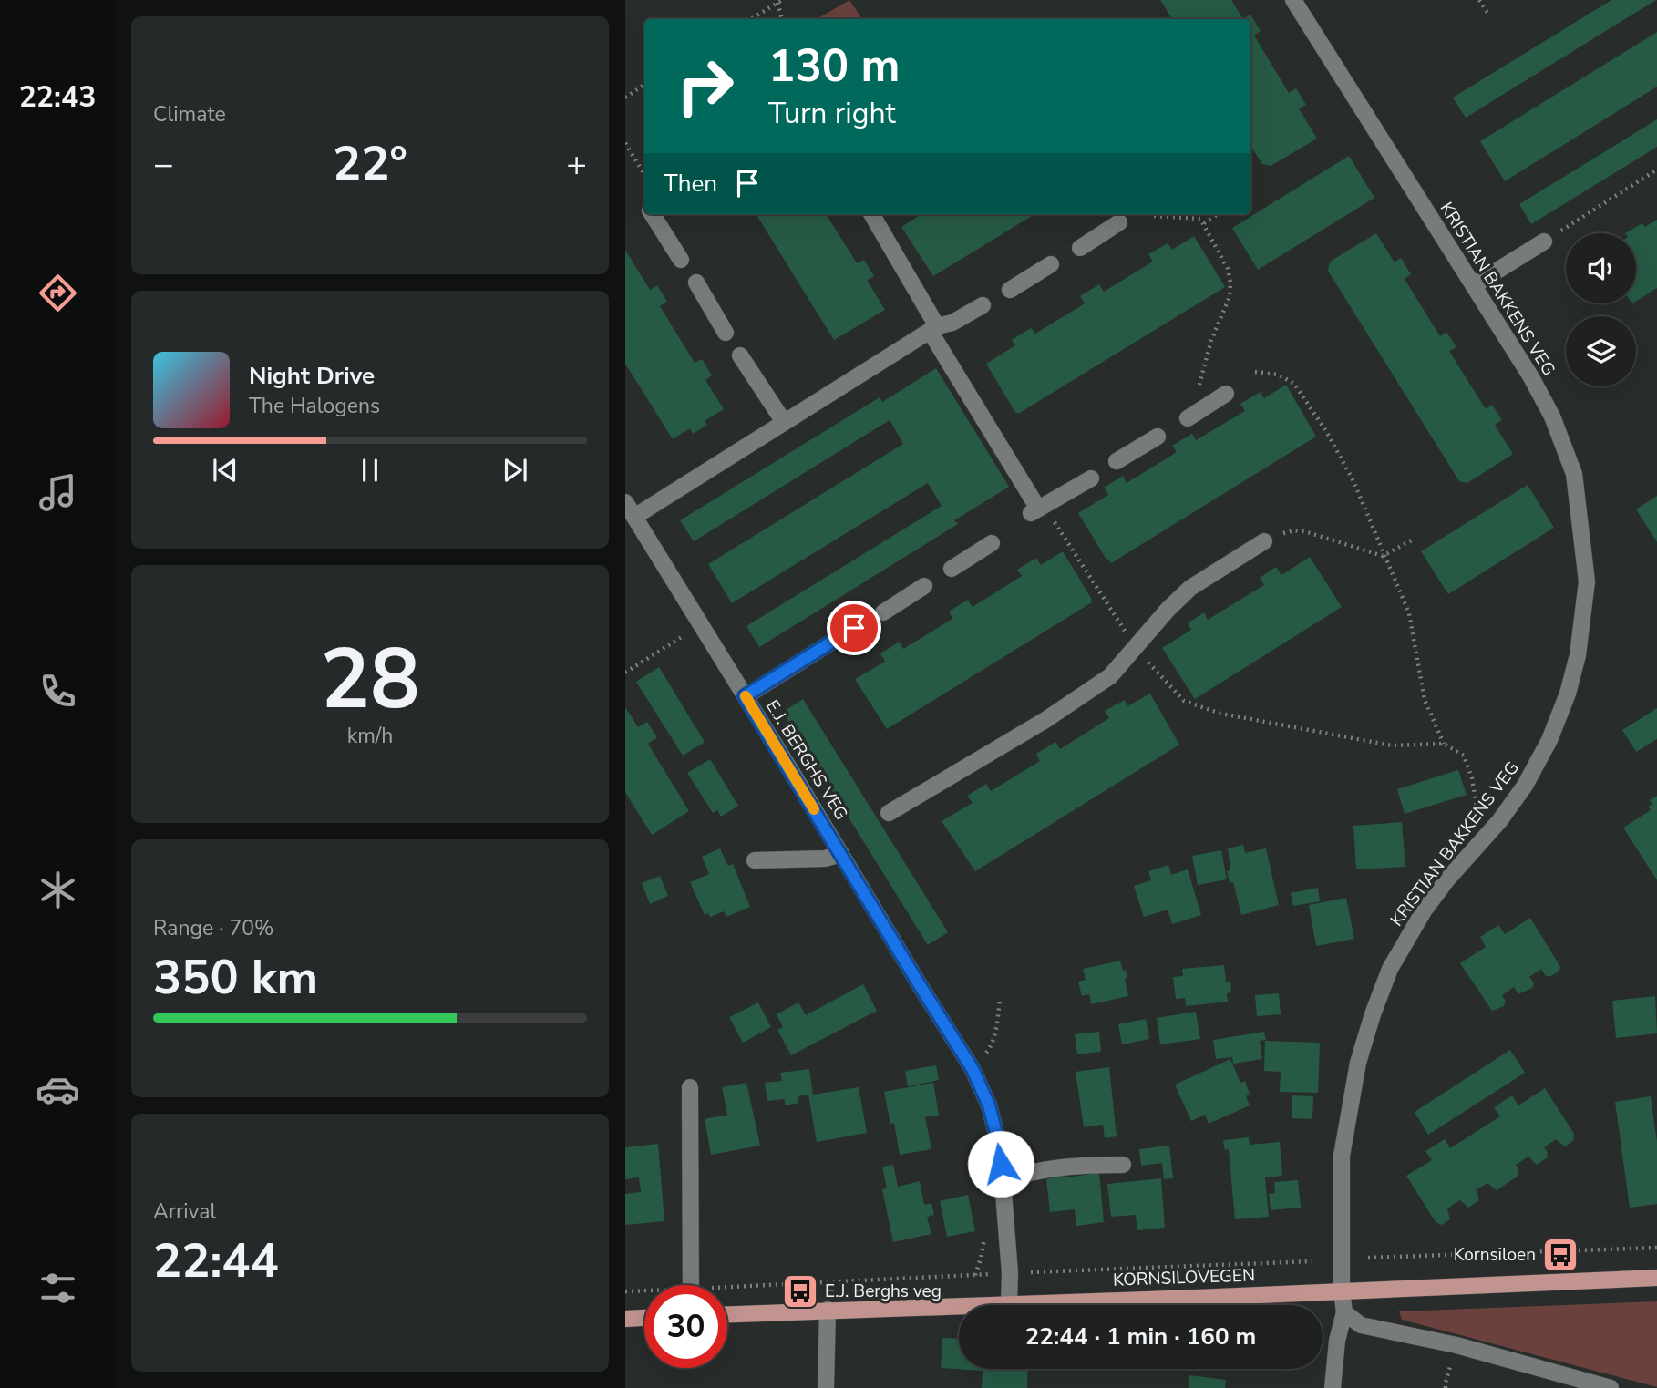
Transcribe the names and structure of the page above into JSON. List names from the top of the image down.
{
  "streets": {
    "main road": ["KORNSILOVEGEN"],
    "street": ["KRISTIAN BAKKENS VEG", "E.J. BERGHS VEG"]
  },
  "crossings": [
    ["KRISTIAN BAKKENS VEG", "KORNSILOVEGEN"],
    ["E.J. BERGHS VEG", "KORNSILOVEGEN"]
  ],
  "places": {
    "bus stop": ["Kornsiloen", "E.J. Berghs veg"]
  },
  "page": {
    "tabs": "22:43",
    "tile": [
      "Climate",
      ["28", "km/h"],
      ["Range · 70%", "350 km"],
      ["Arrival", "22:44"]
    ],
    "turn": ["130 m", "Turn right"],
    "heat": ["−", "22°", "+"],
    "then": "Then",
    "song": ["Night Drive", "The Halogens"],
    "limit": "30",
    "trip": "22:44 · 1 min · 160 m"
  }
}
